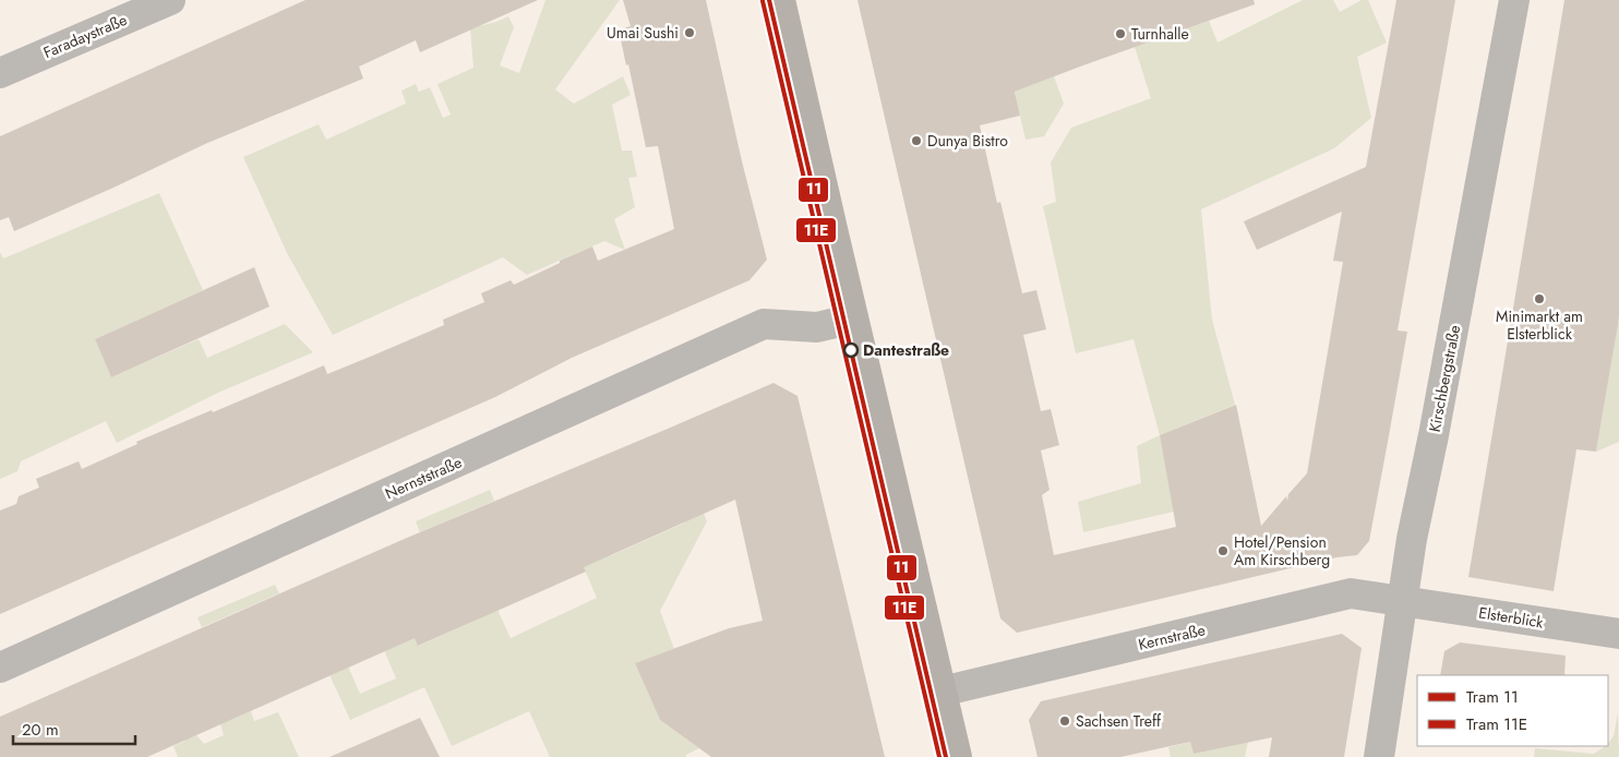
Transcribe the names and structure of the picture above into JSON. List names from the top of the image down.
{
  "streets": {
    "street": [
      "Faradaystraße",
      "Kirschbergstraße",
      "Nernststraße",
      "Elsterblick",
      "Kernstraße"
    ]
  },
  "crossings": [
    ["Kirschbergstraße", "Elsterblick"],
    ["Kirschbergstraße", "Kernstraße"],
    ["Elsterblick", "Kernstraße"]
  ],
  "places": [
    "Umai Sushi",
    "Turnhalle",
    "Dunya Bistro",
    "Minimarkt am Elsterblick",
    "Dantestraße",
    "Hotel/Pension Am Kirschberg",
    "Sachsen Treff"
  ],
  "lines": ["tram line 11", "tram line 11E"],
  "legend": ["Tram 11", "Tram 11E"],
  "scale_bar": "20 m"
}
